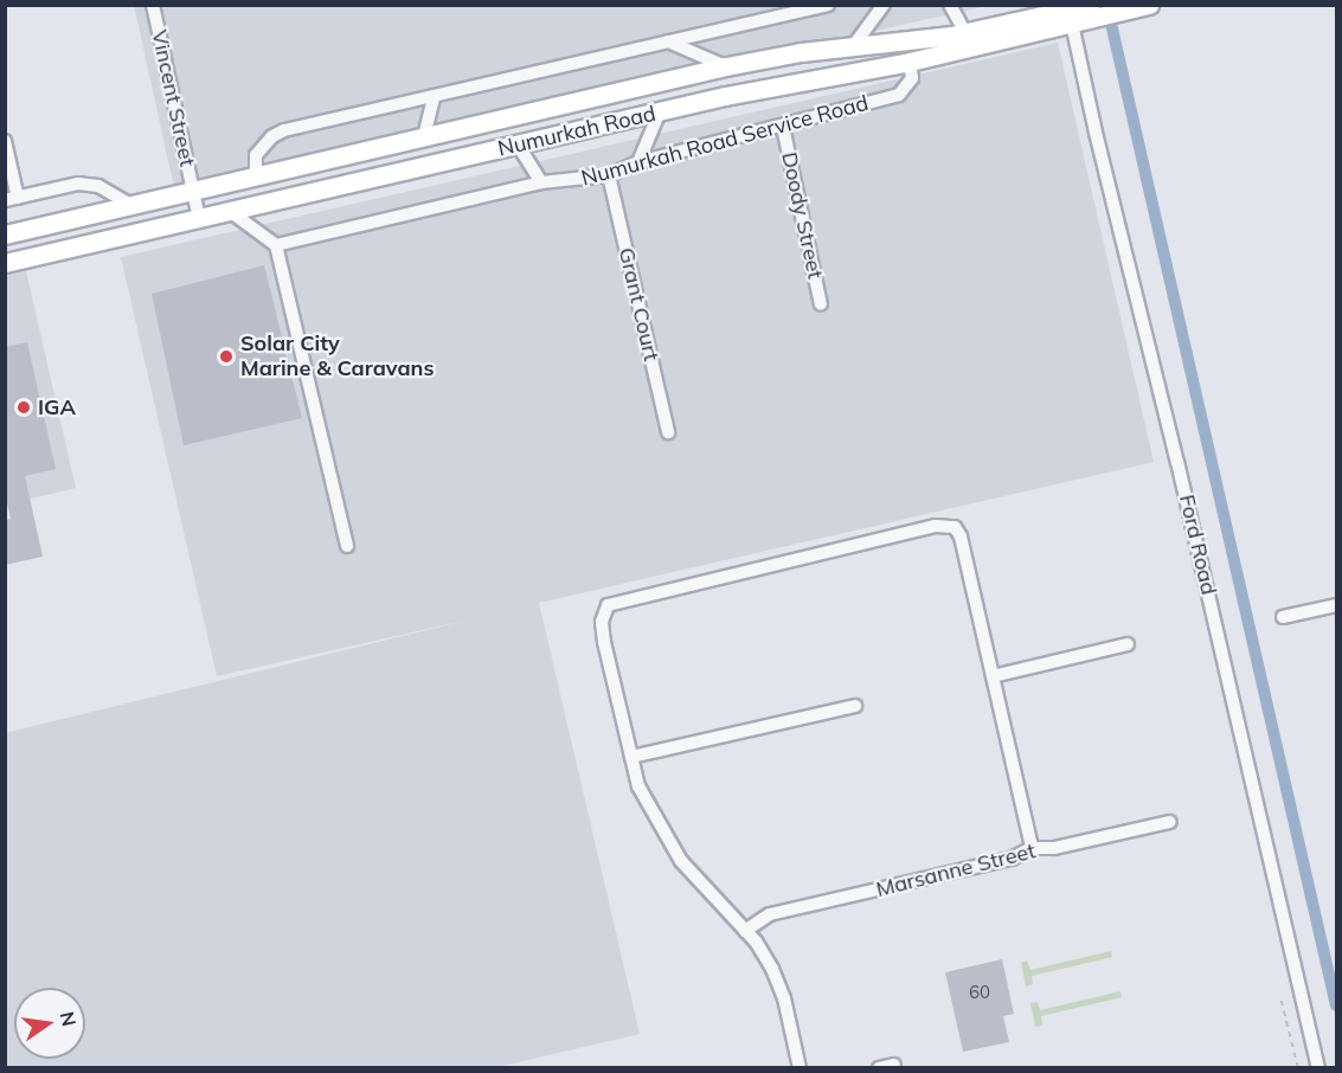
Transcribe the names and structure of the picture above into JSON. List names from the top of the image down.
{
  "streets": {
    "highway": ["Numurkah Road"],
    "street": [
      "Vincent Street",
      "Numurkah Road Service Road",
      "Doody Street",
      "Grant Court",
      "Ford Road",
      "Marsanne Street"
    ]
  },
  "crossings": [
    ["Vincent Street", "Numurkah Road"],
    ["Numurkah Road", "Numurkah Road Service Road"],
    ["Numurkah Road", "Ford Road"],
    ["Numurkah Road Service Road", "Doody Street"],
    ["Numurkah Road Service Road", "Grant Court"]
  ],
  "places": ["Solar City Marine & Caravans", "IGA"],
  "house_numbers": ["60"],
  "north": "right"
}
